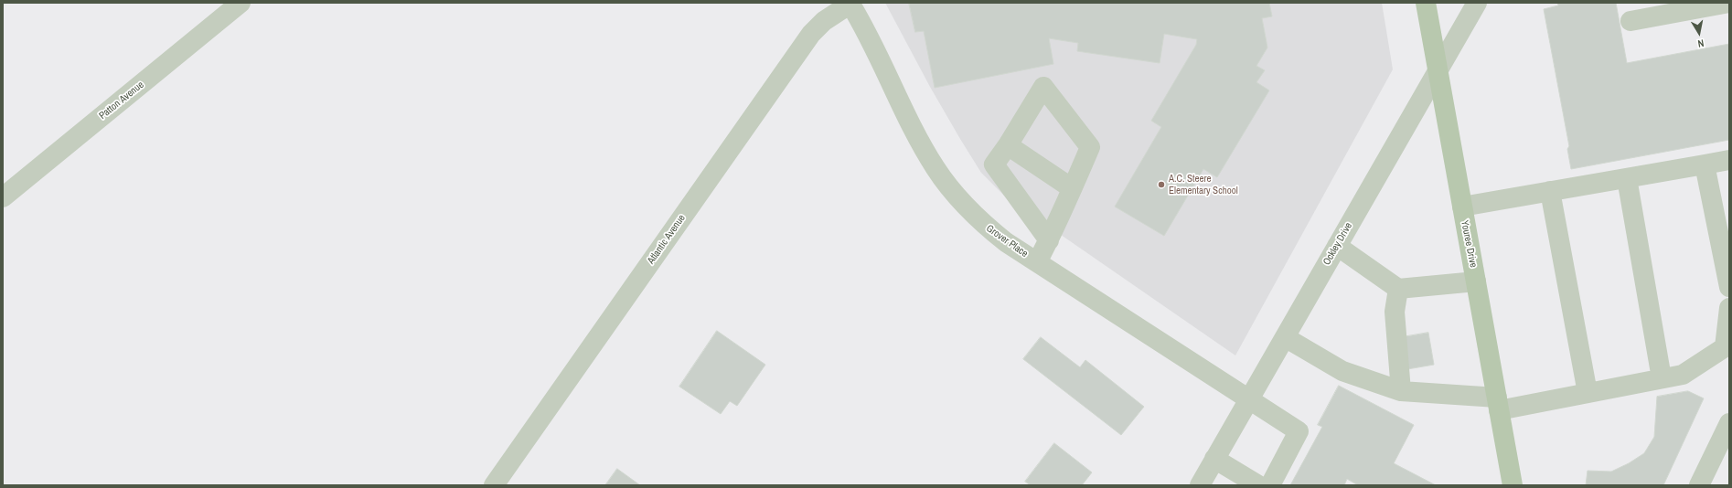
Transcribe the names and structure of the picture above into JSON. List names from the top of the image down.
{
  "streets": {
    "main road": ["Youree Drive"],
    "street": [
      "Patton Avenue",
      "Atlantic Avenue",
      "Grover Place",
      "Ockley Drive"
    ]
  },
  "crossings": [
    ["Atlantic Avenue", "Grover Place"],
    ["Grover Place", "Ockley Drive"],
    ["Ockley Drive", "Youree Drive"]
  ],
  "places": ["A.C. Steere Elementary School"],
  "north": "bottom"
}
